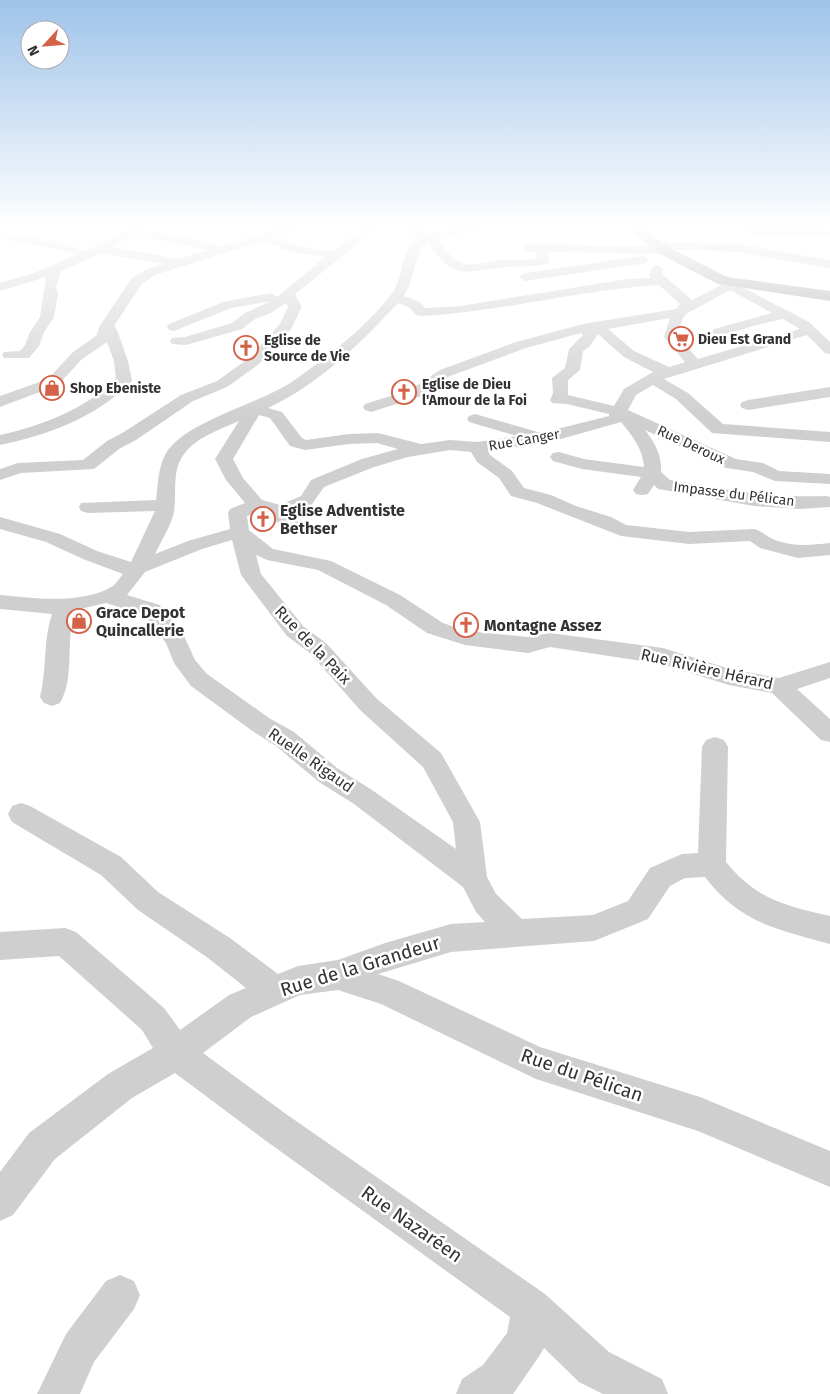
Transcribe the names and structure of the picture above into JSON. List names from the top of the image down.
{
  "streets": {
    "street": [
      "Rue Canger",
      "Rue Deroux",
      "Impasse du Pélican",
      "Rue de la Paix",
      "Rue Rivière Hérard",
      "Ruelle Rigaud",
      "Rue de la Grandeur",
      "Rue du Pélican",
      "Rue Nazaréen"
    ]
  },
  "crossings": [
    ["Rue Canger", "Rue Deroux"],
    ["Rue Canger", "Rue de la Paix"],
    ["Rue de la Paix", "Rue Rivière Hérard"],
    ["Rue de la Paix", "Ruelle Rigaud"],
    ["Ruelle Rigaud", "Rue de la Grandeur"],
    ["Rue de la Grandeur", "Rue du Pélican"],
    ["Rue de la Grandeur", "Rue Nazaréen"]
  ],
  "places": {
    "supermarket": ["Dieu Est Grand"],
    "church": [
      "Eglise de Source de Vie",
      "Eglise de Dieu l'Amour de la Foi",
      "Eglise Adventiste Bethser",
      "Montagne Assez"
    ],
    "shop": ["Shop Ebeniste", "Grace Depot Quincallerie"]
  },
  "north": "bottom left"
}
